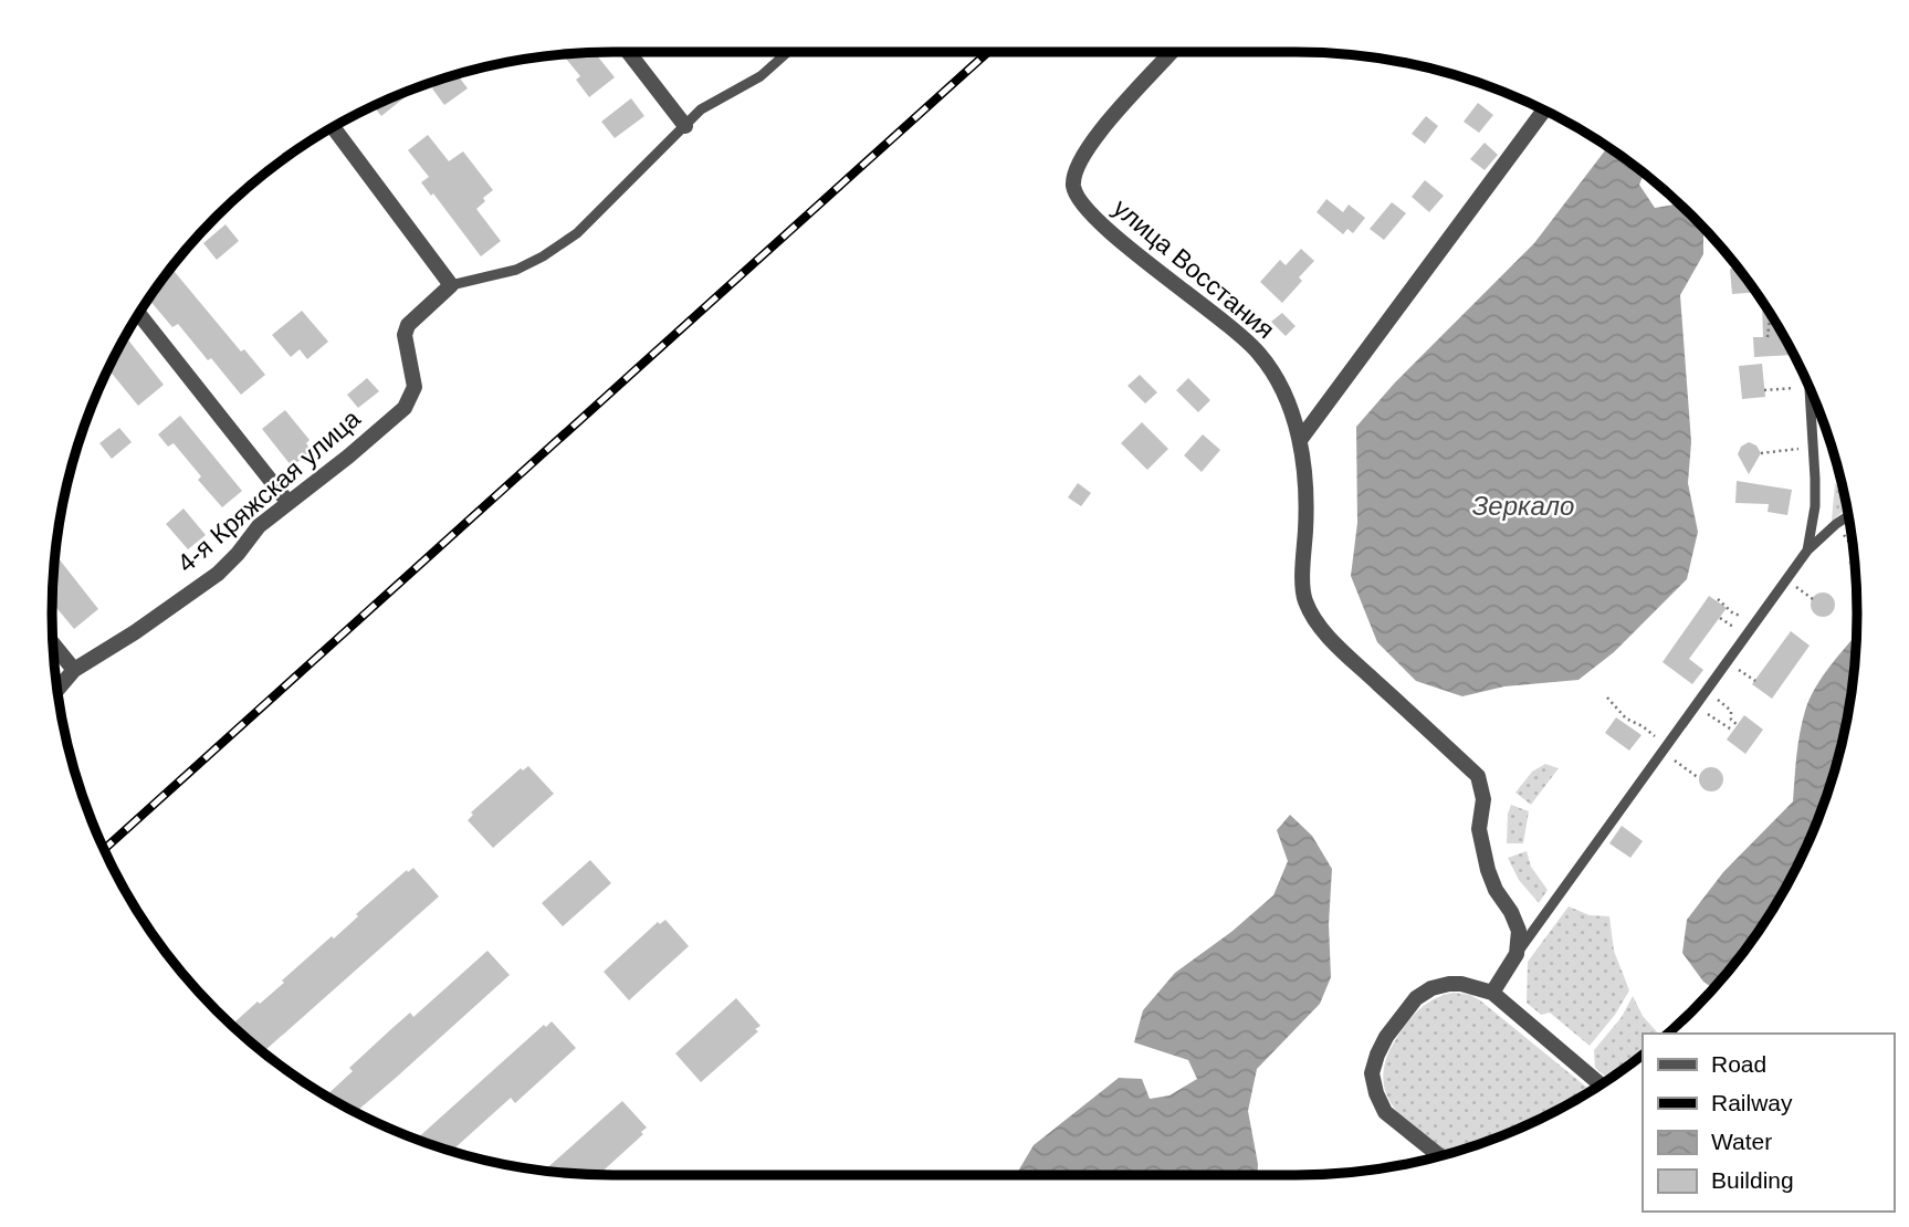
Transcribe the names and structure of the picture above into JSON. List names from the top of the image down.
{
  "streets": {
    "street": ["улица Восстания", "4-я Кряжская улица"]
  },
  "water": ["Зеркало"],
  "legend": [
    "Road",
    "Railway",
    "Water",
    "Building"
  ]
}
